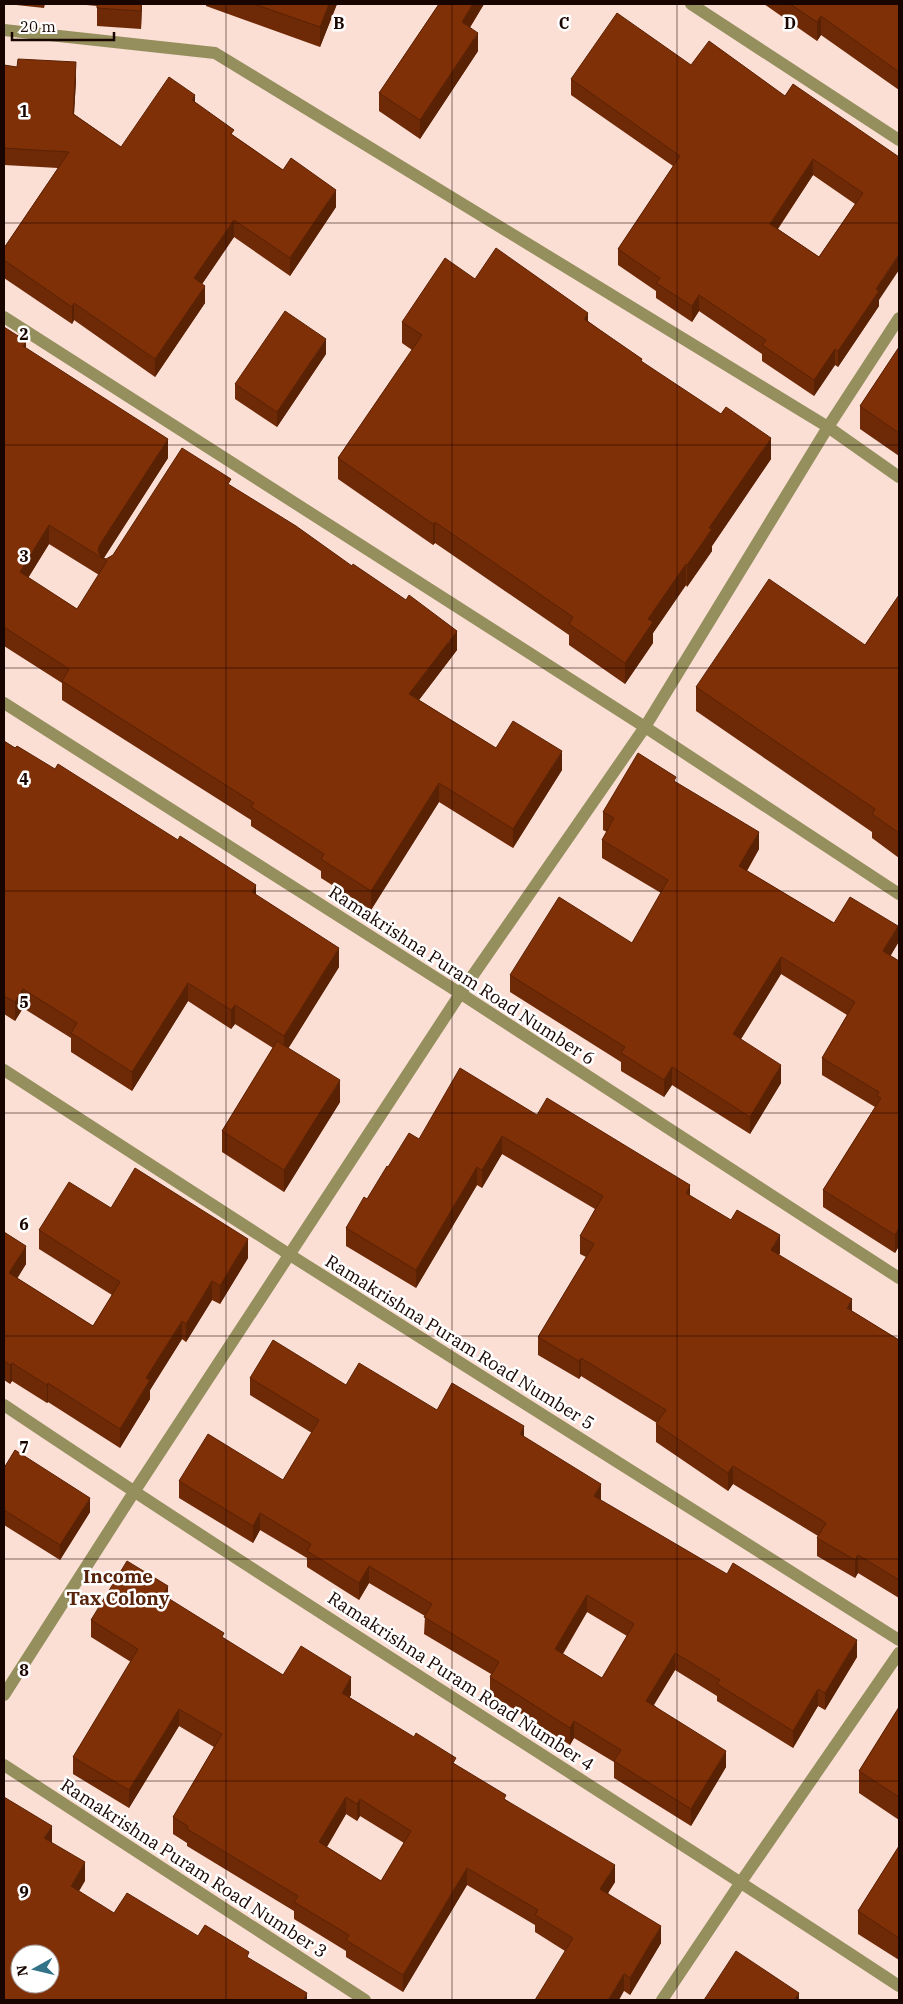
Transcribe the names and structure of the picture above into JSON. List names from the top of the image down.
{
  "streets": {
    "street": [
      "Ramakrishna Puram Road Number 6",
      "Ramakrishna Puram Road Number 5",
      "Ramakrishna Puram Road Number 4",
      "Ramakrishna Puram Road Number 3"
    ]
  },
  "districts": ["Income Tax Colony"],
  "scale_bar": "20 m",
  "north": "left",
  "grid": {
    "columns": ["B", "C", "D"],
    "rows": [
      "1",
      "2",
      "3",
      "4",
      "5",
      "6",
      "7",
      "8",
      "9"
    ]
  }
}
